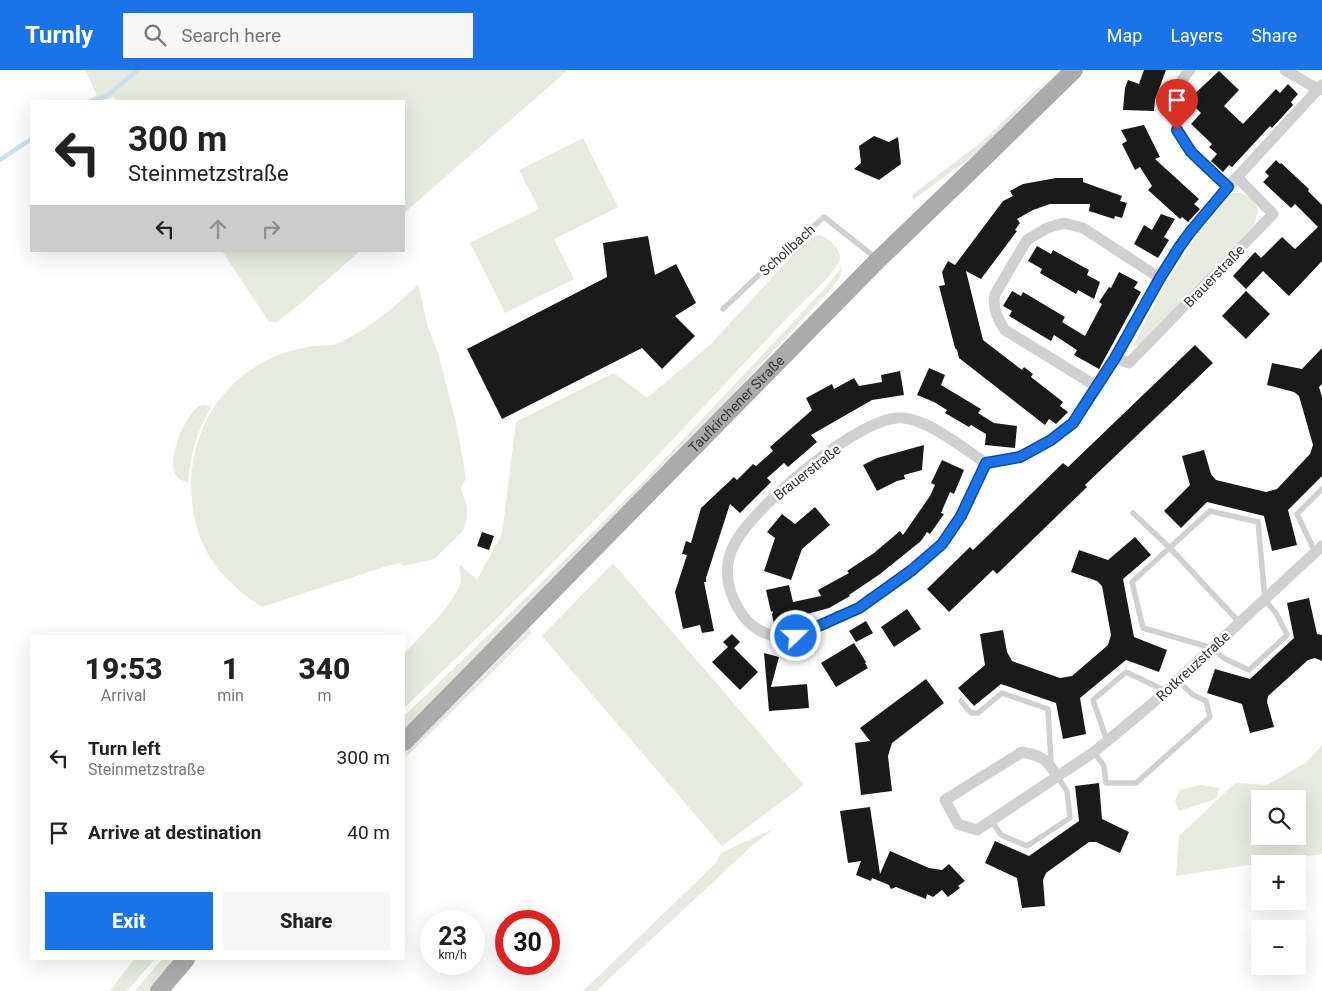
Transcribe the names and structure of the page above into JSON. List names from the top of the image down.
{
  "streets": {
    "main road": ["Taufkirchener Straße"],
    "street": ["Brauerstraße", "Rotkreuzstraße"],
    "lane": ["Schollbach"]
  },
  "crossings": [
    ["Schollbach", "Taufkirchener Straße"]
  ],
  "page": {
    "header": "Turnly",
    "search": "Search here",
    "nav": ["Map", "Layers", "Share"],
    "turn": ["300 m", "Steinmetzstraße"],
    "eta": [
      "19:53",
      "Arrival",
      "1",
      "min",
      "340",
      "m"
    ],
    "list": [
      {
        "name": "Turn left",
        "note": "Steinmetzstraße",
        "value": "300 m"
      },
      {
        "name": "Arrive at destination",
        "value": "40 m"
      }
    ],
    "map_buttons": ["+", "−"],
    "buttons": ["Exit", "Share"],
    "speed": "23 km/h",
    "limit": "30"
  }
}
